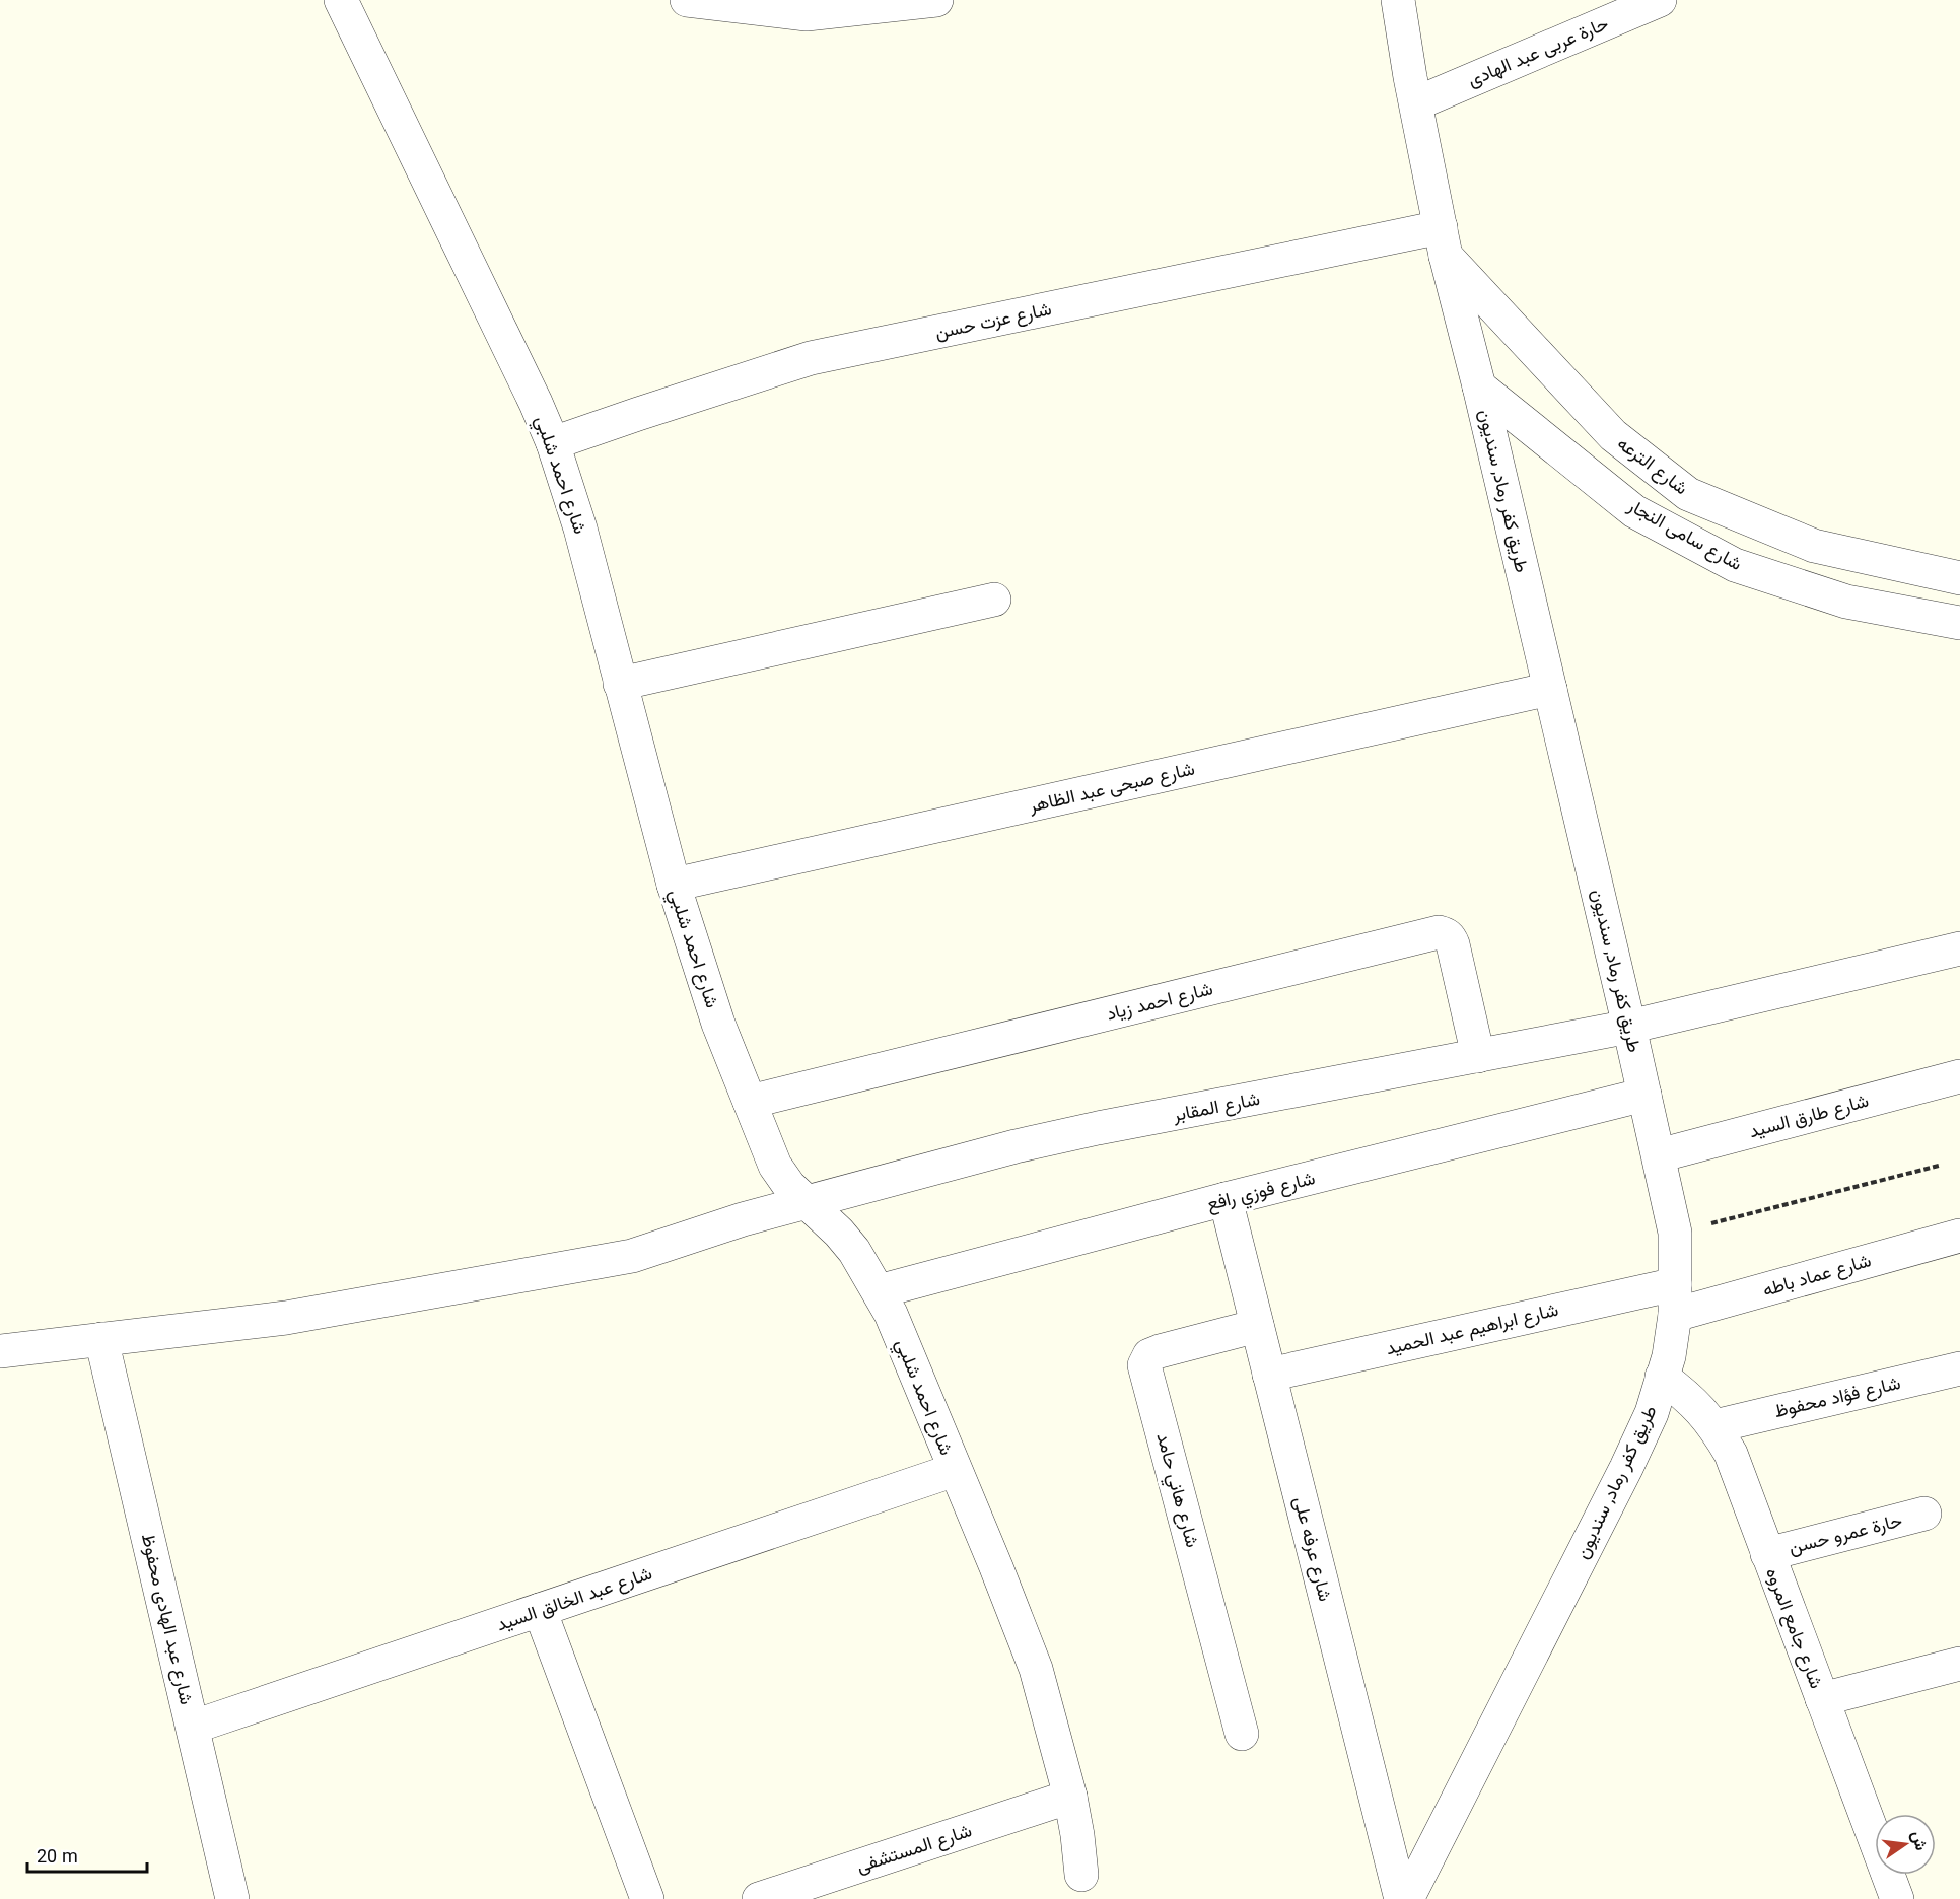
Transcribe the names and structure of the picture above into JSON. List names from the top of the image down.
{
  "streets": {
    "street": [
      "حارة عربى عبد الهادى",
      "شارع عزت حسن",
      "شارع الترعه",
      "شارع احمد شلبي",
      "طريق كفر رماد, سنديون",
      "شارع سامى النجار",
      "شارع صبحى عبد الظاهر",
      "شارع احمد زياد",
      "شارع المقابر",
      "شارع طارق السيد",
      "شارع فوزي رافع",
      "شارع عماد باطه",
      "شارع ابراهيم عبد الحميد",
      "شارع فؤاد محفوظ",
      "شارع هاني حامد",
      "حارة عمرو حسن",
      "شارع عرفه على",
      "شارع عبد الخالق السيد",
      "شارع عبد الهادى محفوظ",
      "شارع جامع المروه",
      "شارع المستشفى"
    ]
  },
  "crossings": [
    ["حارة عربى عبد الهادى", "طريق كفر رماد, سنديون"],
    ["شارع عزت حسن", "شارع الترعه"],
    ["شارع عزت حسن", "شارع احمد شلبي"],
    ["شارع عزت حسن", "طريق كفر رماد, سنديون"],
    ["شارع الترعه", "طريق كفر رماد, سنديون"],
    ["شارع احمد شلبي", "شارع صبحى عبد الظاهر"],
    ["شارع احمد شلبي", "شارع احمد زياد"],
    ["شارع احمد شلبي", "شارع المقابر"],
    ["شارع احمد شلبي", "شارع فوزي رافع"],
    ["شارع احمد شلبي", "شارع عبد الخالق السيد"],
    ["شارع احمد شلبي", "شارع المستشفى"],
    ["طريق كفر رماد, سنديون", "شارع سامى النجار"],
    ["طريق كفر رماد, سنديون", "شارع صبحى عبد الظاهر"],
    ["طريق كفر رماد, سنديون", "شارع المقابر"],
    ["طريق كفر رماد, سنديون", "شارع طارق السيد"],
    ["طريق كفر رماد, سنديون", "شارع فوزي رافع"],
    ["طريق كفر رماد, سنديون", "شارع عماد باطه"],
    ["طريق كفر رماد, سنديون", "شارع ابراهيم عبد الحميد"],
    ["طريق كفر رماد, سنديون", "شارع جامع المروه"],
    ["شارع احمد زياد", "شارع المقابر"],
    ["شارع المقابر", "شارع عبد الهادى محفوظ"],
    ["شارع فوزي رافع", "شارع عرفه على"],
    ["شارع عماد باطه", "شارع ابراهيم عبد الحميد"],
    ["شارع ابراهيم عبد الحميد", "شارع عرفه على"],
    ["شارع فؤاد محفوظ", "شارع جامع المروه"],
    ["شارع هاني حامد", "شارع عرفه على"],
    ["حارة عمرو حسن", "شارع جامع المروه"],
    ["شارع عبد الخالق السيد", "شارع عبد الهادى محفوظ"]
  ],
  "scale_bar": "20 m",
  "north": "right"
}
